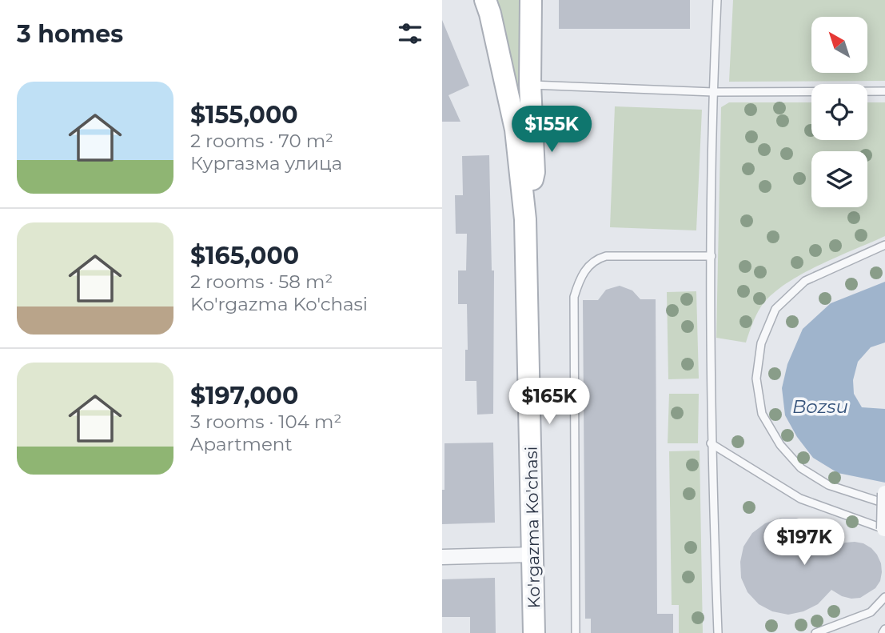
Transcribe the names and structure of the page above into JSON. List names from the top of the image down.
{
  "streets": {
    "street": ["Ko'rgazma Ko'chasi"]
  },
  "water": ["Bozsu"],
  "north": "top left",
  "page": {
    "heading": "3 homes",
    "list": [
      {
        "name": "$155,000",
        "note": "2 rooms · 70 m² · Кургазма улица"
      },
      {
        "name": "$165,000",
        "note": "2 rooms · 58 m² · Ko'rgazma Ko'chasi"
      },
      {
        "name": "$197,000",
        "note": "3 rooms · 104 m² · Apartment"
      }
    ],
    "price": ["$155K", "$165K", "$197K"]
  }
}
